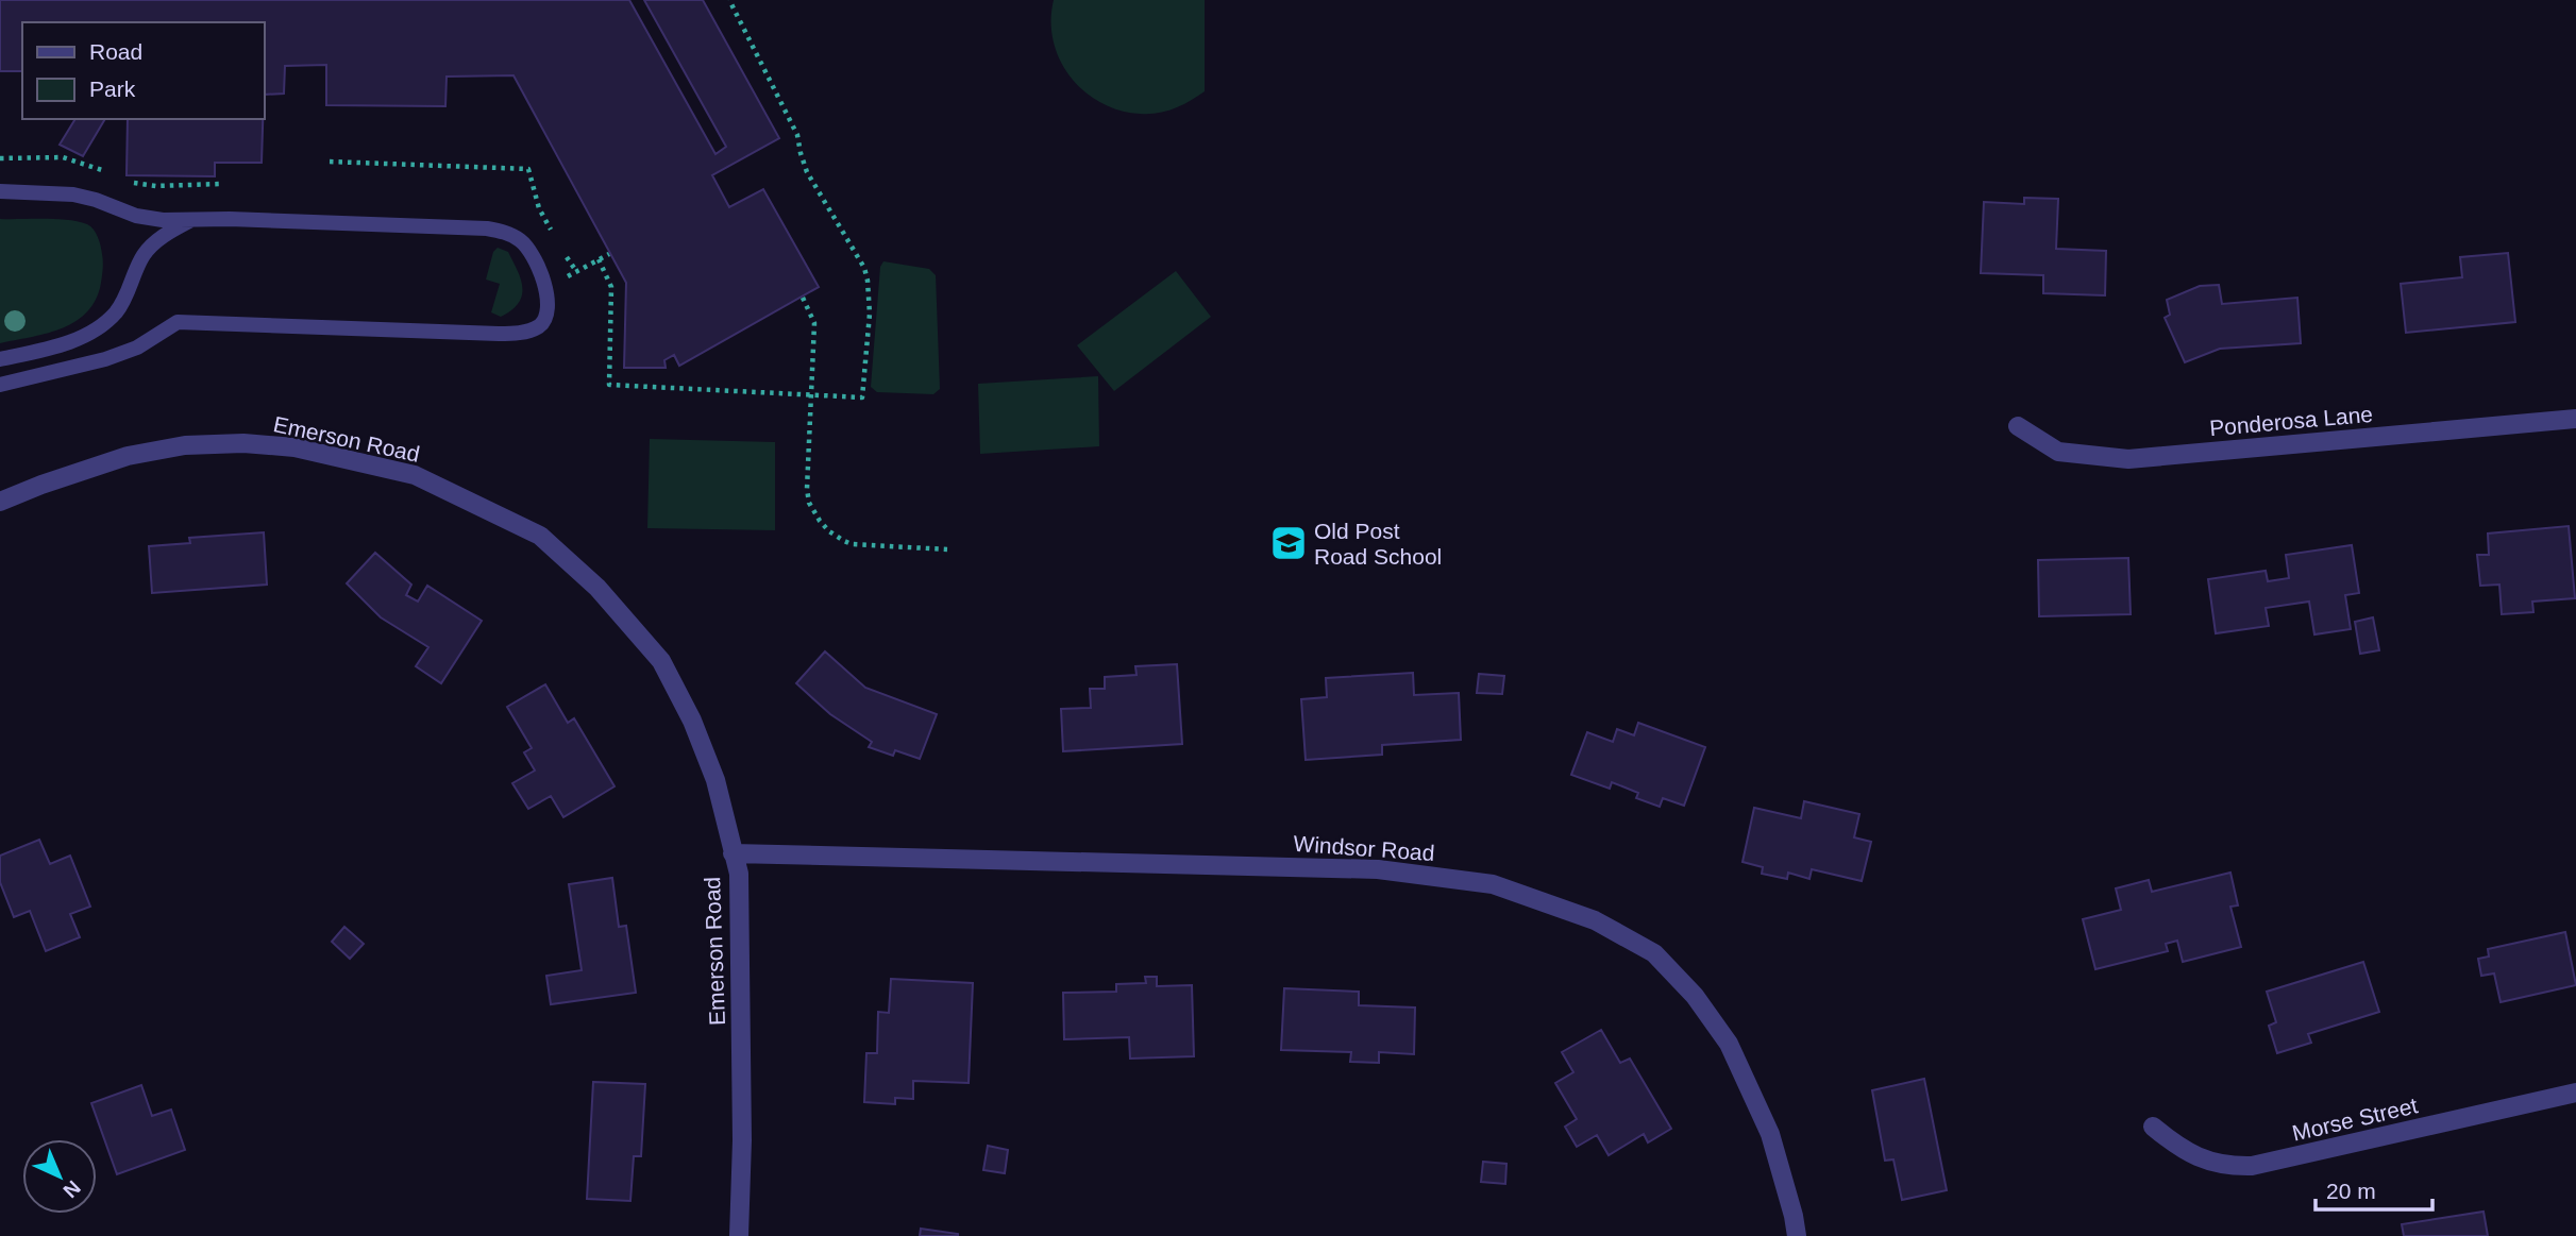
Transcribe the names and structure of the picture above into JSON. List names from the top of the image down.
{
  "streets": {
    "street": [
      "Ponderosa Lane",
      "Emerson Road",
      "Windsor Road",
      "Morse Street"
    ]
  },
  "crossings": [
    ["Emerson Road", "Windsor Road"]
  ],
  "places": {
    "school or university": ["Old Post Road School"]
  },
  "legend": ["Road", "Park"],
  "scale_bar": "20 m",
  "north": "bottom right"
}
